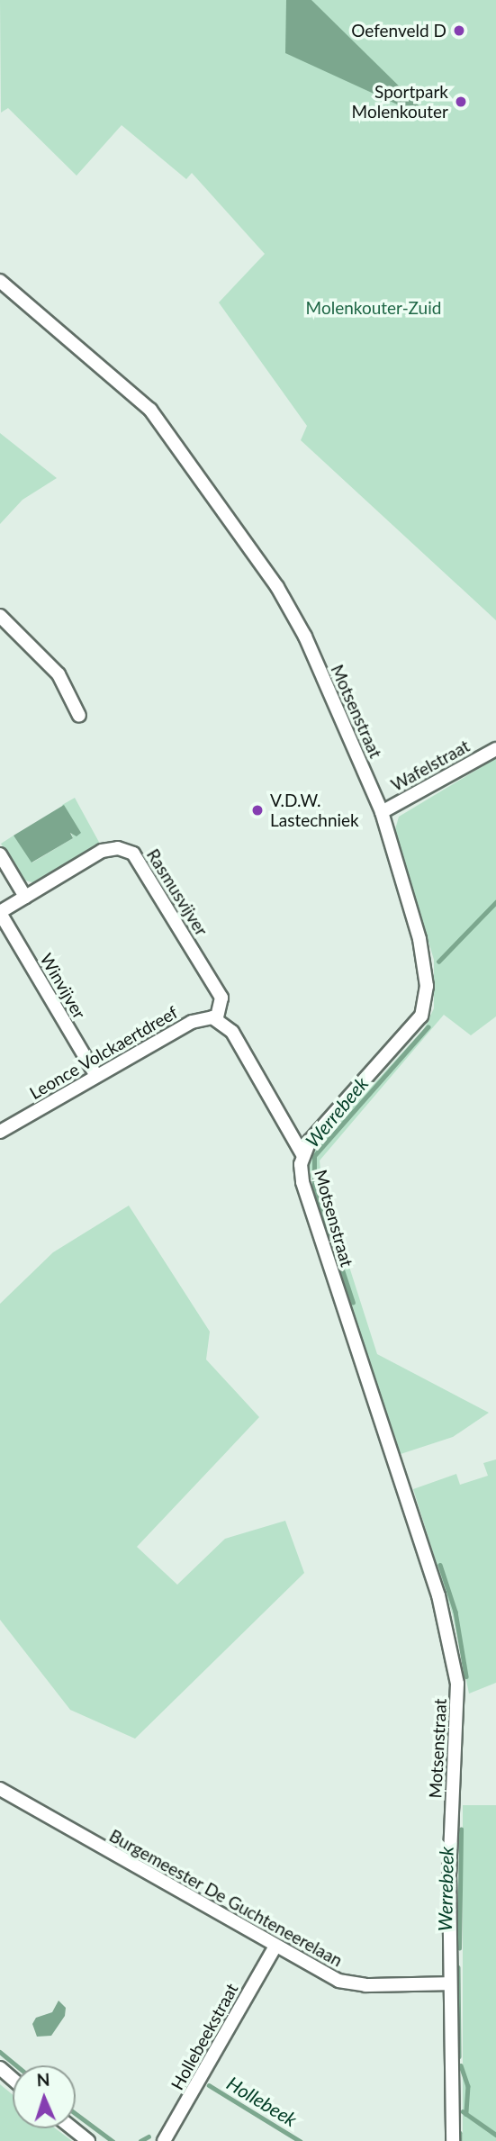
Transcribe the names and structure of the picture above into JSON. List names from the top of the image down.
{
  "streets": {
    "street": [
      "Motsenstraat",
      "Wafelstraat",
      "Rasmusvijver",
      "Winvijver",
      "Leonce Volckaertdreef",
      "Burgemeester De Guchteneerelaan",
      "Hollebeekstraat"
    ]
  },
  "crossings": [
    ["Motsenstraat", "Wafelstraat"],
    ["Motsenstraat", "Burgemeester De Guchteneerelaan"],
    ["Rasmusvijver", "Winvijver"],
    ["Rasmusvijver", "Leonce Volckaertdreef"],
    ["Winvijver", "Leonce Volckaertdreef"],
    ["Burgemeester De Guchteneerelaan", "Hollebeekstraat"]
  ],
  "water": ["Werrebeek", "Hollebeek"],
  "parks": ["Molenkouter-Zuid"],
  "places": ["Oefenveld D", "Sportpark Molenkouter", "V.D.W. Lastechniek"],
  "north": "top"
}
